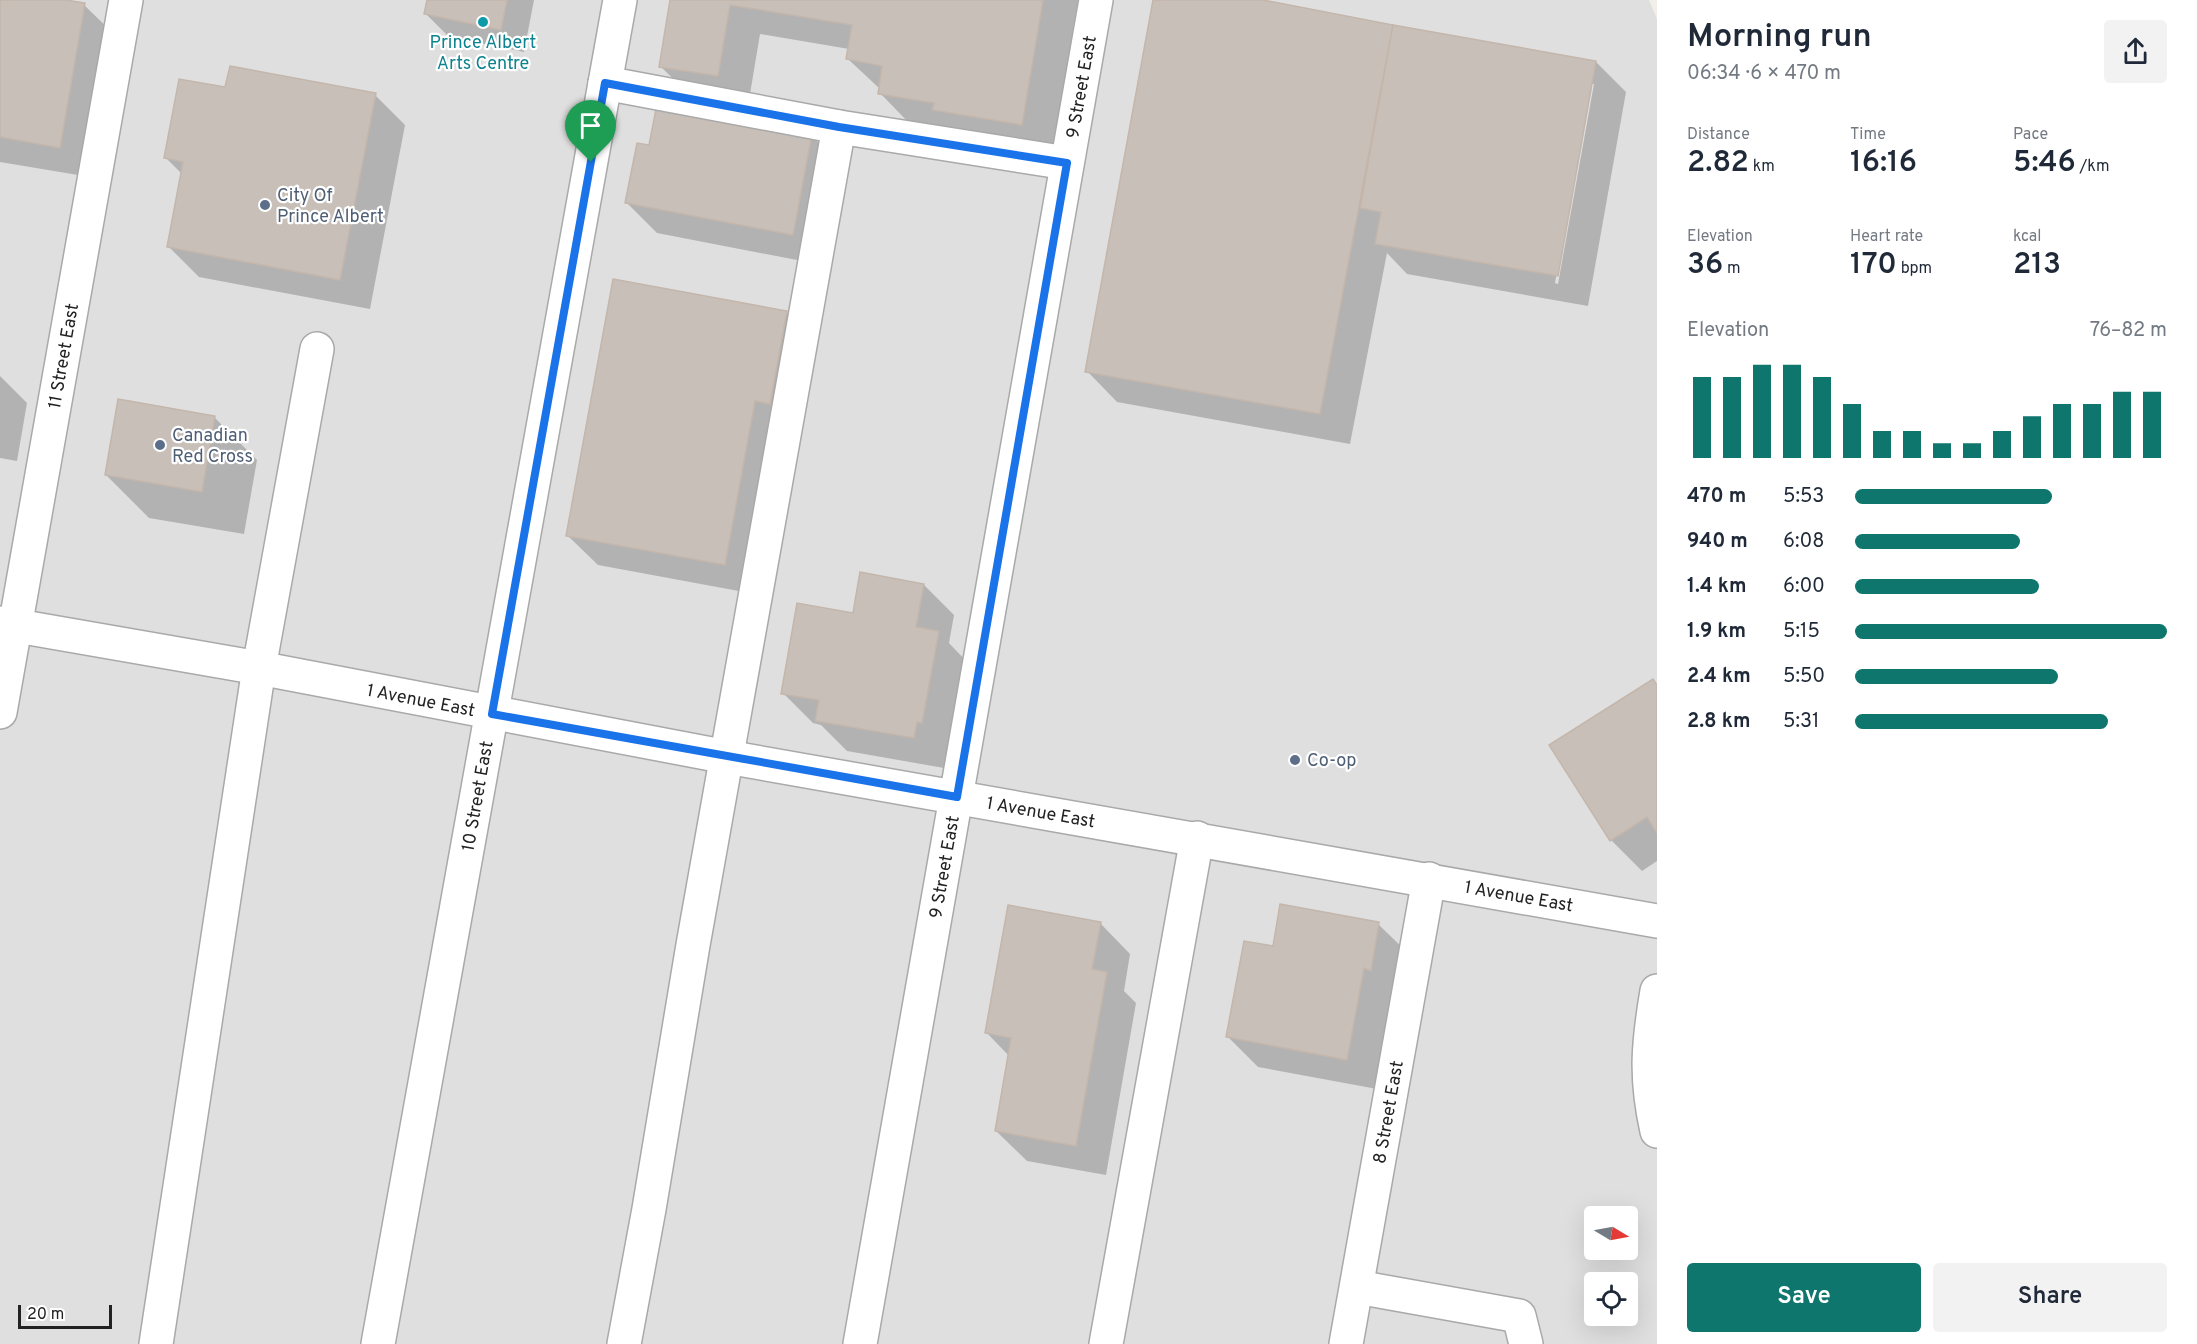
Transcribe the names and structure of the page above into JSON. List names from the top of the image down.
{
  "streets": {
    "street": [
      "9 Street East",
      "11 Street East",
      "1 Avenue East",
      "10 Street East",
      "8 Street East"
    ]
  },
  "crossings": [
    ["9 Street East", "1 Avenue East"],
    ["11 Street East", "1 Avenue East"],
    ["1 Avenue East", "10 Street East"],
    ["1 Avenue East", "8 Street East"]
  ],
  "places": [
    "Prince Albert Arts Centre",
    "City Of Prince Albert",
    "Canadian Red Cross",
    "Co-op"
  ],
  "scale_bar": "20 m",
  "north": "right",
  "page": {
    "heading": ["Morning run", "06:34 · 6 × 470 m"],
    "stats": [
      ["Distance", "2.82 km"],
      ["Time", "16:16"],
      ["Pace", "5:46 /km"],
      ["Elevation", "36 m"],
      ["Heart rate", "170 bpm"],
      ["kcal", "213"]
    ],
    "chart": ["Elevation", "76–82 m"],
    "list": [
      {
        "name": "470 m",
        "note": "5:53"
      },
      {
        "name": "940 m",
        "note": "6:08"
      },
      {
        "name": "1.4 km",
        "note": "6:00"
      },
      {
        "name": "1.9 km",
        "note": "5:15"
      },
      {
        "name": "2.4 km",
        "note": "5:50"
      },
      {
        "name": "2.8 km",
        "note": "5:31"
      }
    ],
    "buttons": ["Save", "Share"],
    "scale": "20 m"
  }
}
